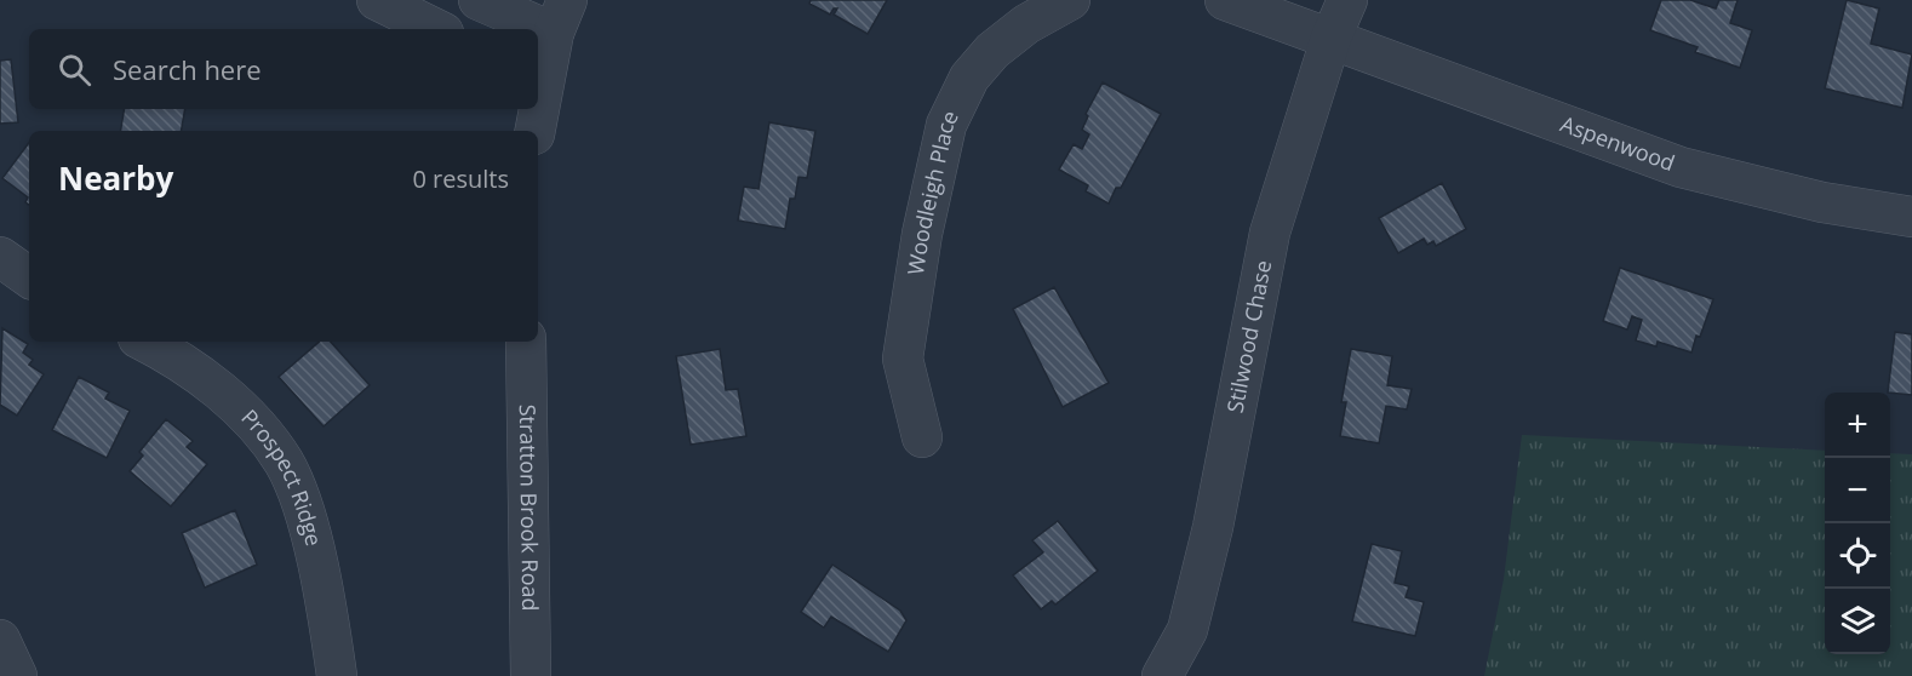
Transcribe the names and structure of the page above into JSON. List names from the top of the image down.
{
  "streets": {
    "street": [
      "Aspenwood",
      "Woodleigh Place",
      "Stilwood Chase",
      "Prospect Ridge",
      "Stratton Brook Road"
    ]
  },
  "crossings": [
    ["Aspenwood", "Stilwood Chase"]
  ],
  "page": {
    "search": "Search here",
    "heading": ["Nearby", "0 results"],
    "map_buttons": ["+", "−"]
  }
}
